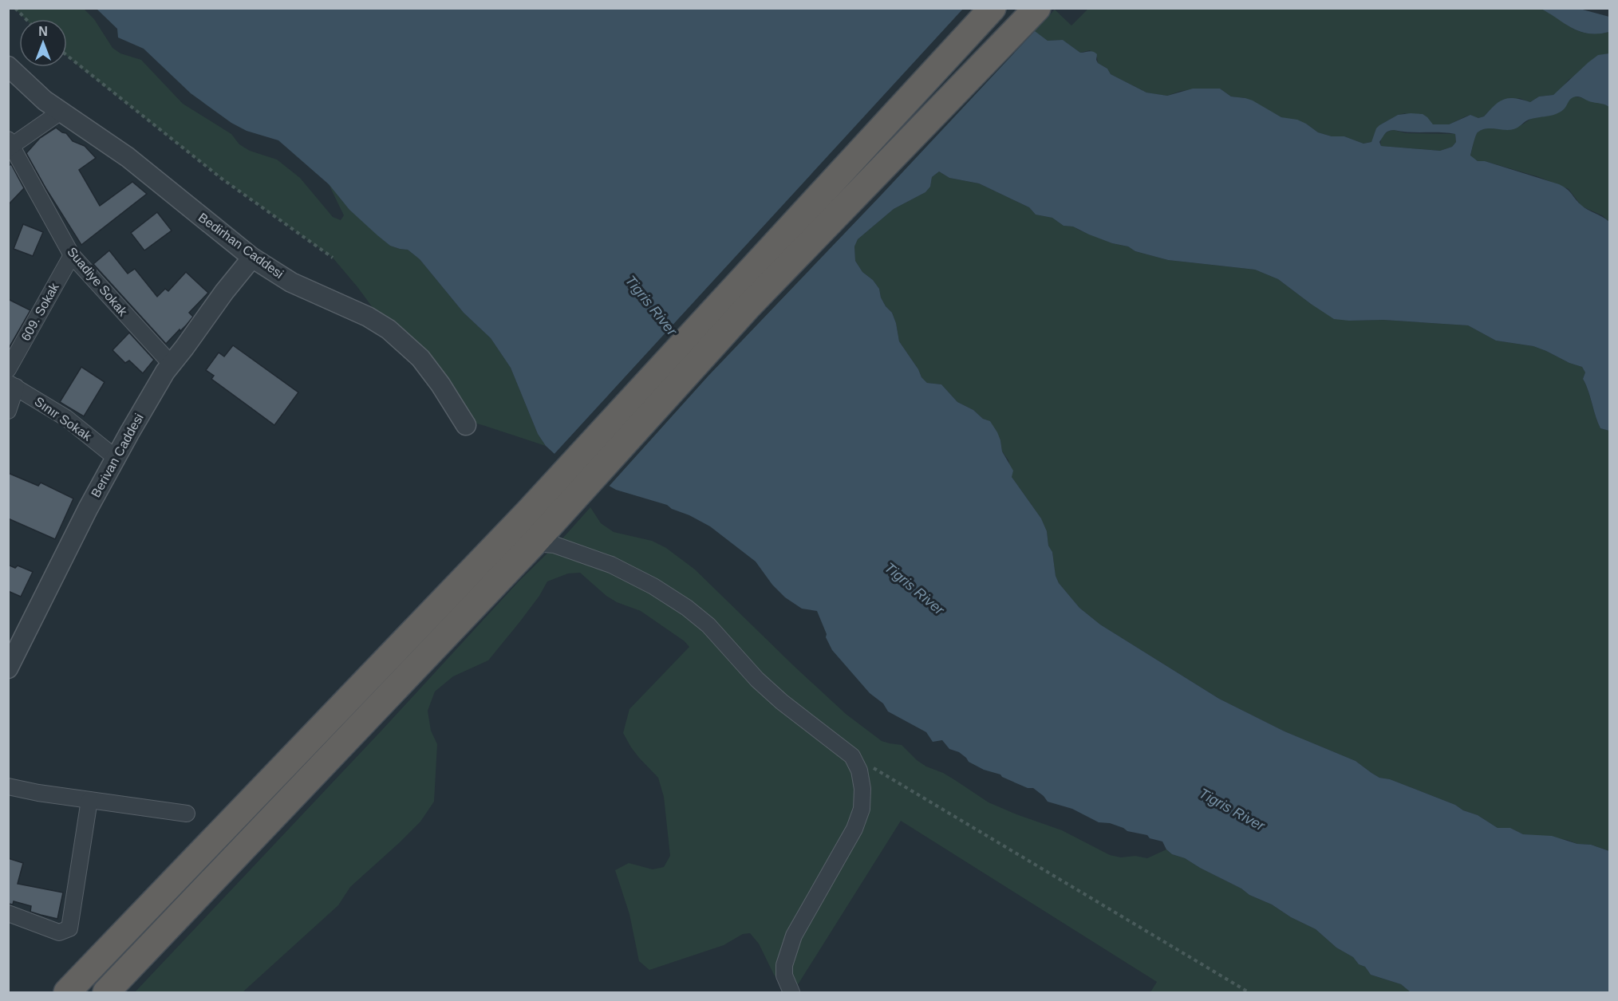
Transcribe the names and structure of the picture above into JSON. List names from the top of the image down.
{
  "streets": {
    "street": [
      "Bedirhan Caddesi",
      "Suadiye Sokak",
      "609. Sokak",
      "Sınır Sokak",
      "Berivan Caddesi"
    ]
  },
  "crossings": [
    ["Bedirhan Caddesi", "Berivan Caddesi"],
    ["Suadiye Sokak", "609. Sokak"],
    ["Suadiye Sokak", "Berivan Caddesi"],
    ["Sınır Sokak", "Berivan Caddesi"]
  ],
  "water": ["Tigris River"],
  "north": "top"
}
